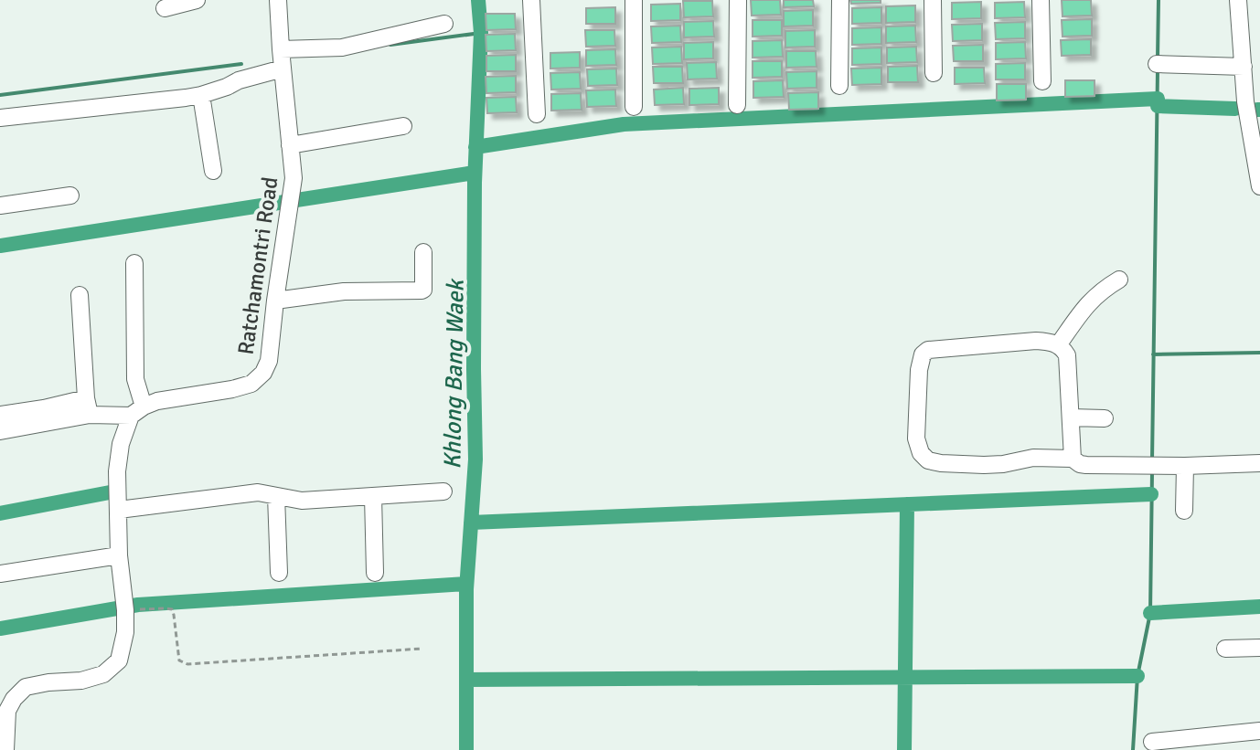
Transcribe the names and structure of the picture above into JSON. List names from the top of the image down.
{
  "streets": {
    "street": ["Ratchamontri Road"]
  },
  "water": ["Khlong Bang Waek"]
}
